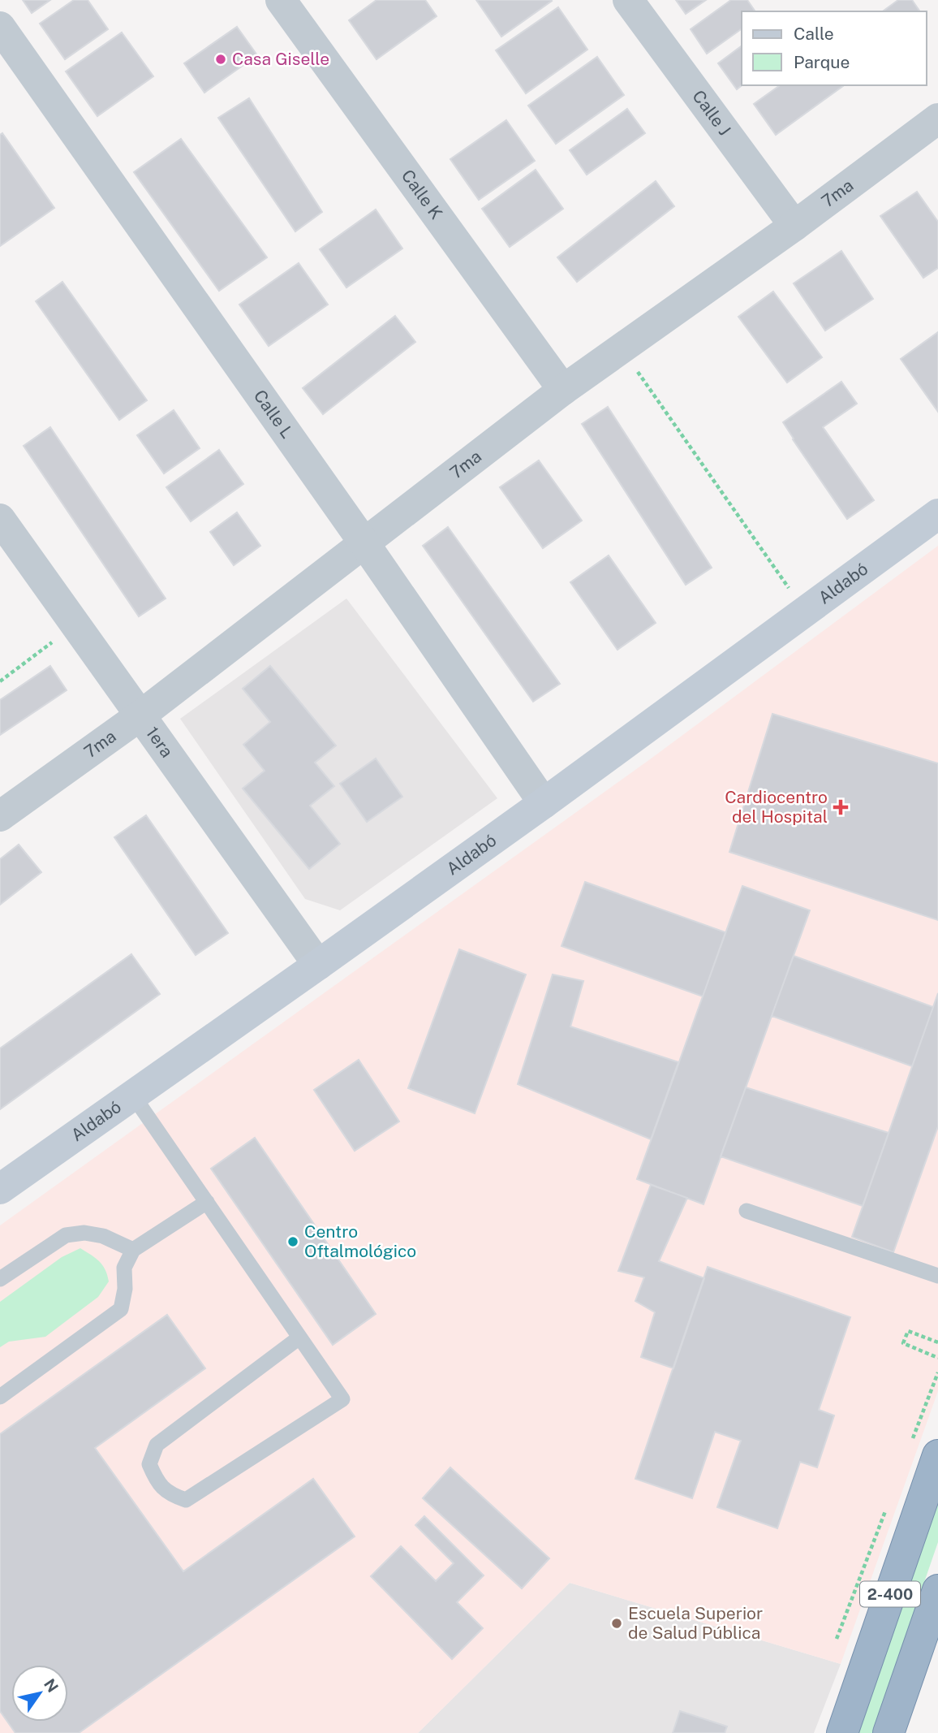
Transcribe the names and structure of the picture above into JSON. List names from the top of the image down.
{
  "streets": {
    "highway": ["2-400"],
    "main road": ["Aldabó"],
    "street": [
      "Calle J",
      "7ma",
      "Calle K",
      "Calle L",
      "1era"
    ]
  },
  "crossings": [
    ["Calle J", "7ma"],
    ["7ma", "Calle K"],
    ["7ma", "Calle L"],
    ["7ma", "1era"],
    ["Calle L", "Aldabó"],
    ["Aldabó", "1era"]
  ],
  "places": {
    "other": ["Casa Giselle", "Centro Oftalmológico", "Escuela Superior de Salud Pública"],
    "health": ["Cardiocentro del Hospital"]
  },
  "legend": ["Calle", "Parque"],
  "north": "top right"
}
